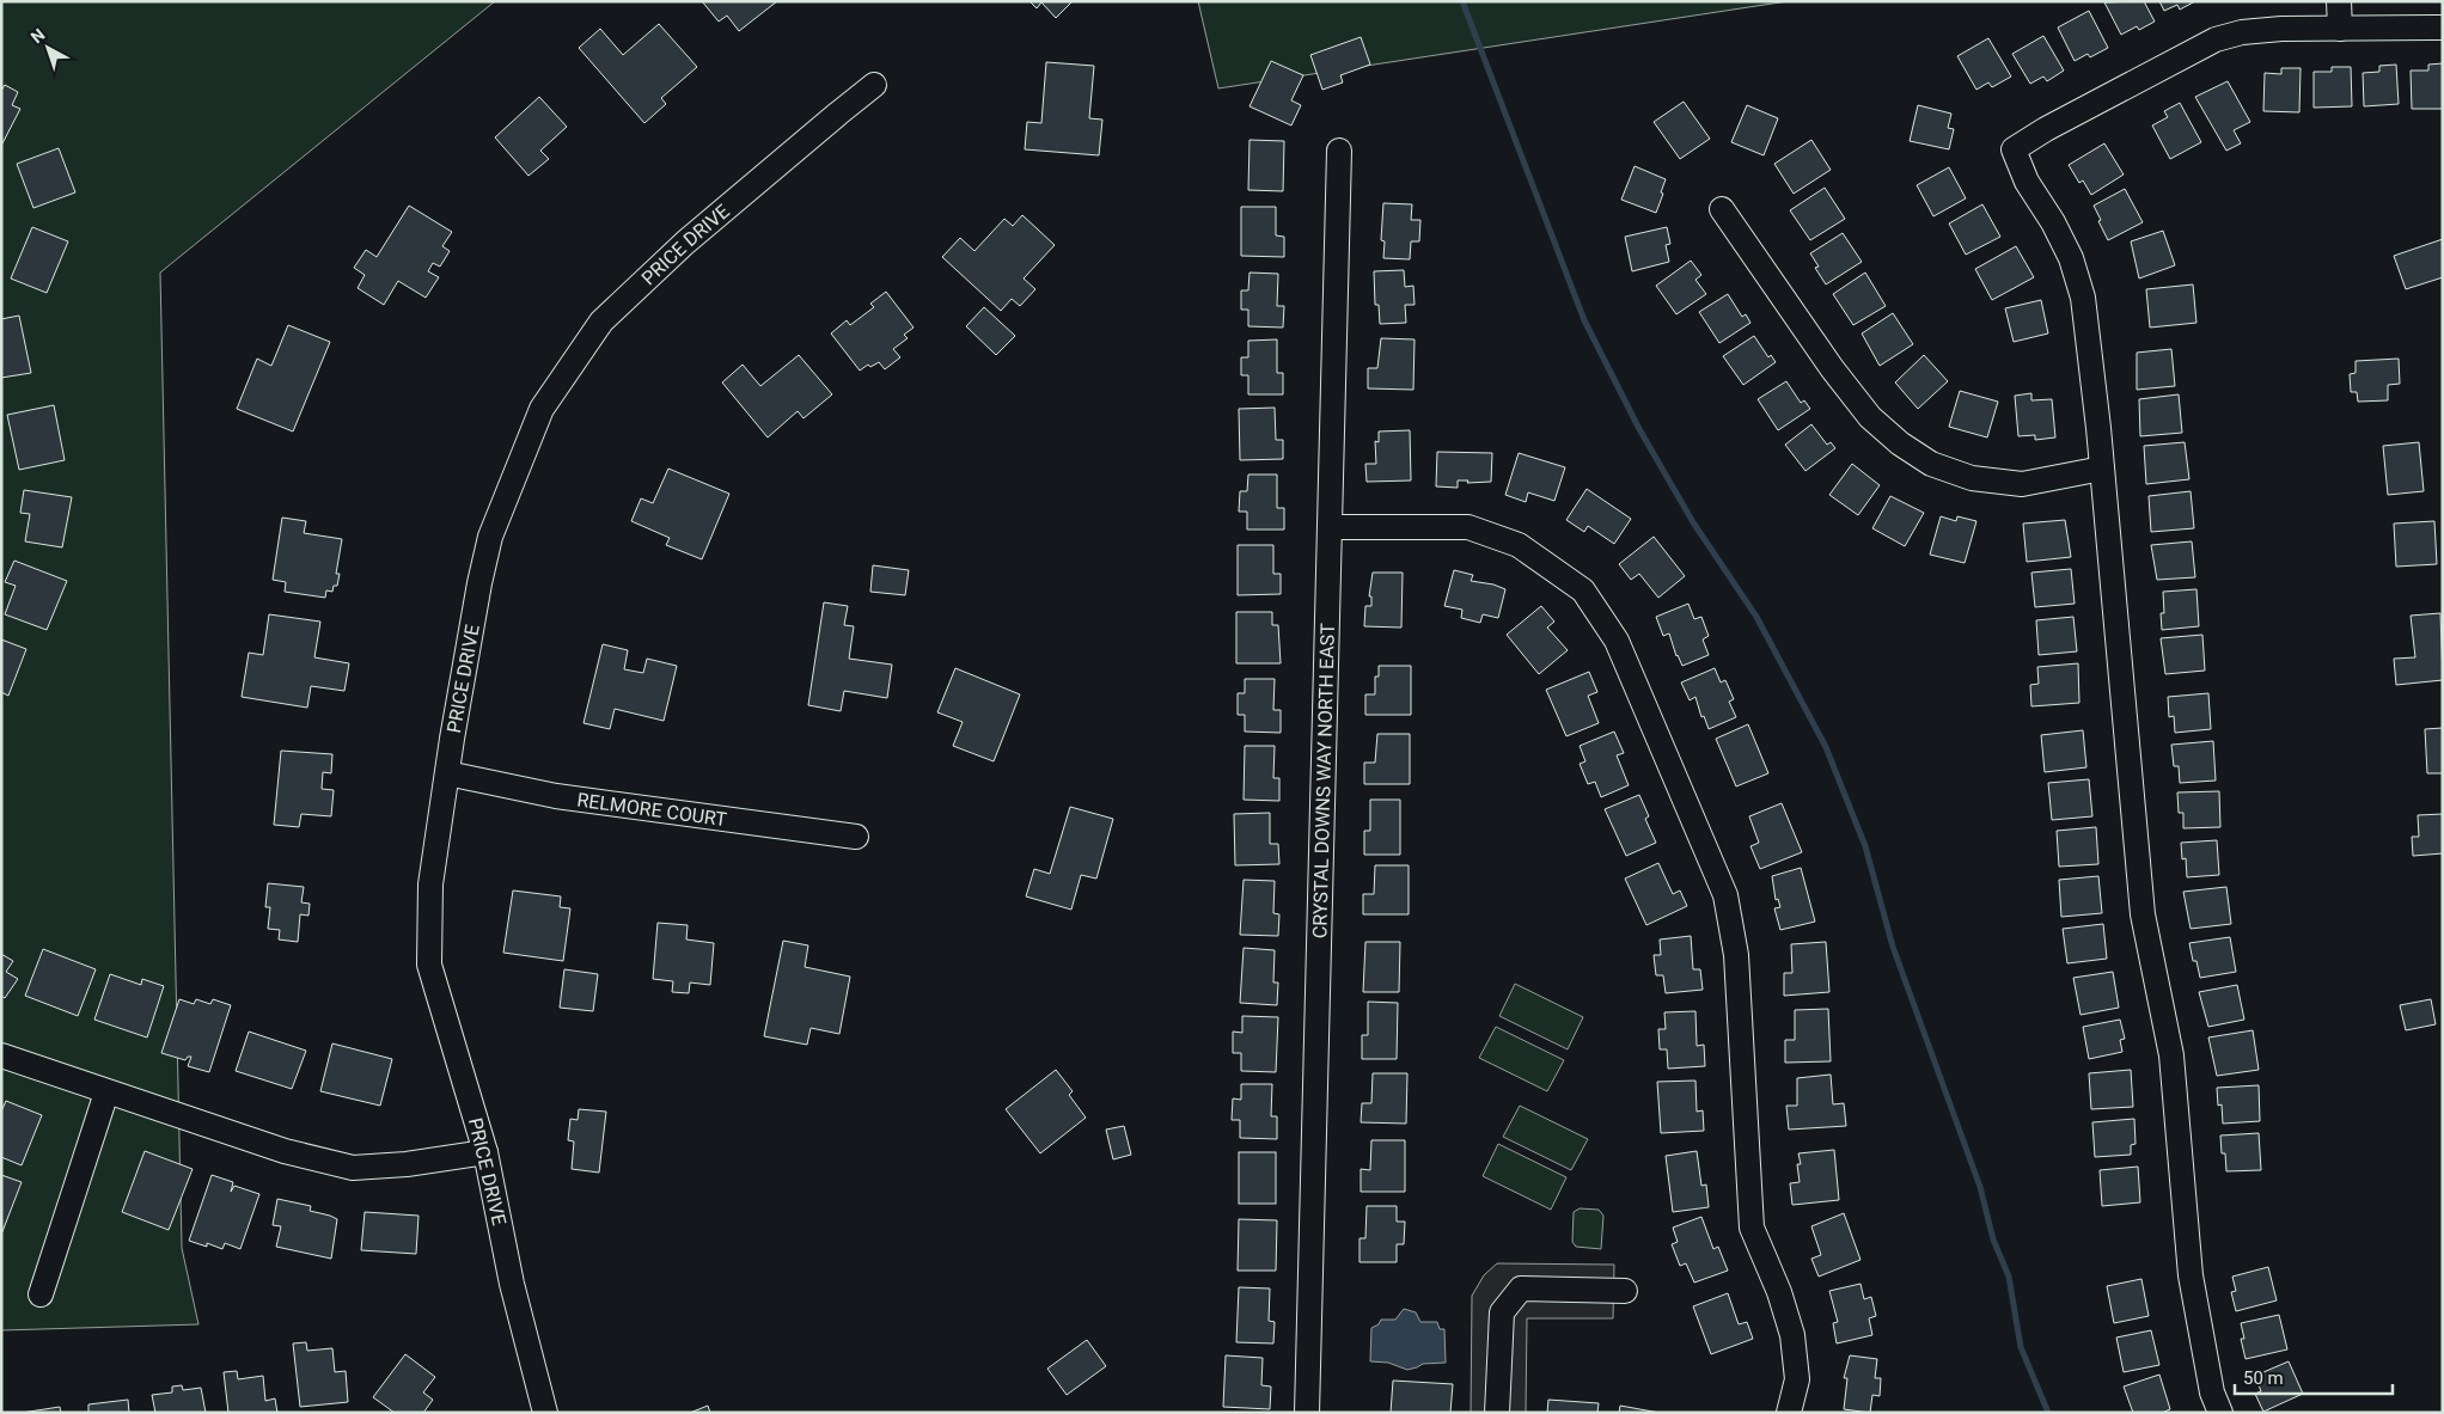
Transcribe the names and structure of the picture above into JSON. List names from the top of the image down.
{
  "streets": {
    "street": ["PRICE DRIVE", "CRYSTAL DOWNS WAY NORTH EAST", "RELMORE COURT"]
  },
  "crossings": [
    ["PRICE DRIVE", "RELMORE COURT"]
  ],
  "scale_bar": "50 m",
  "north": "top left"
}
